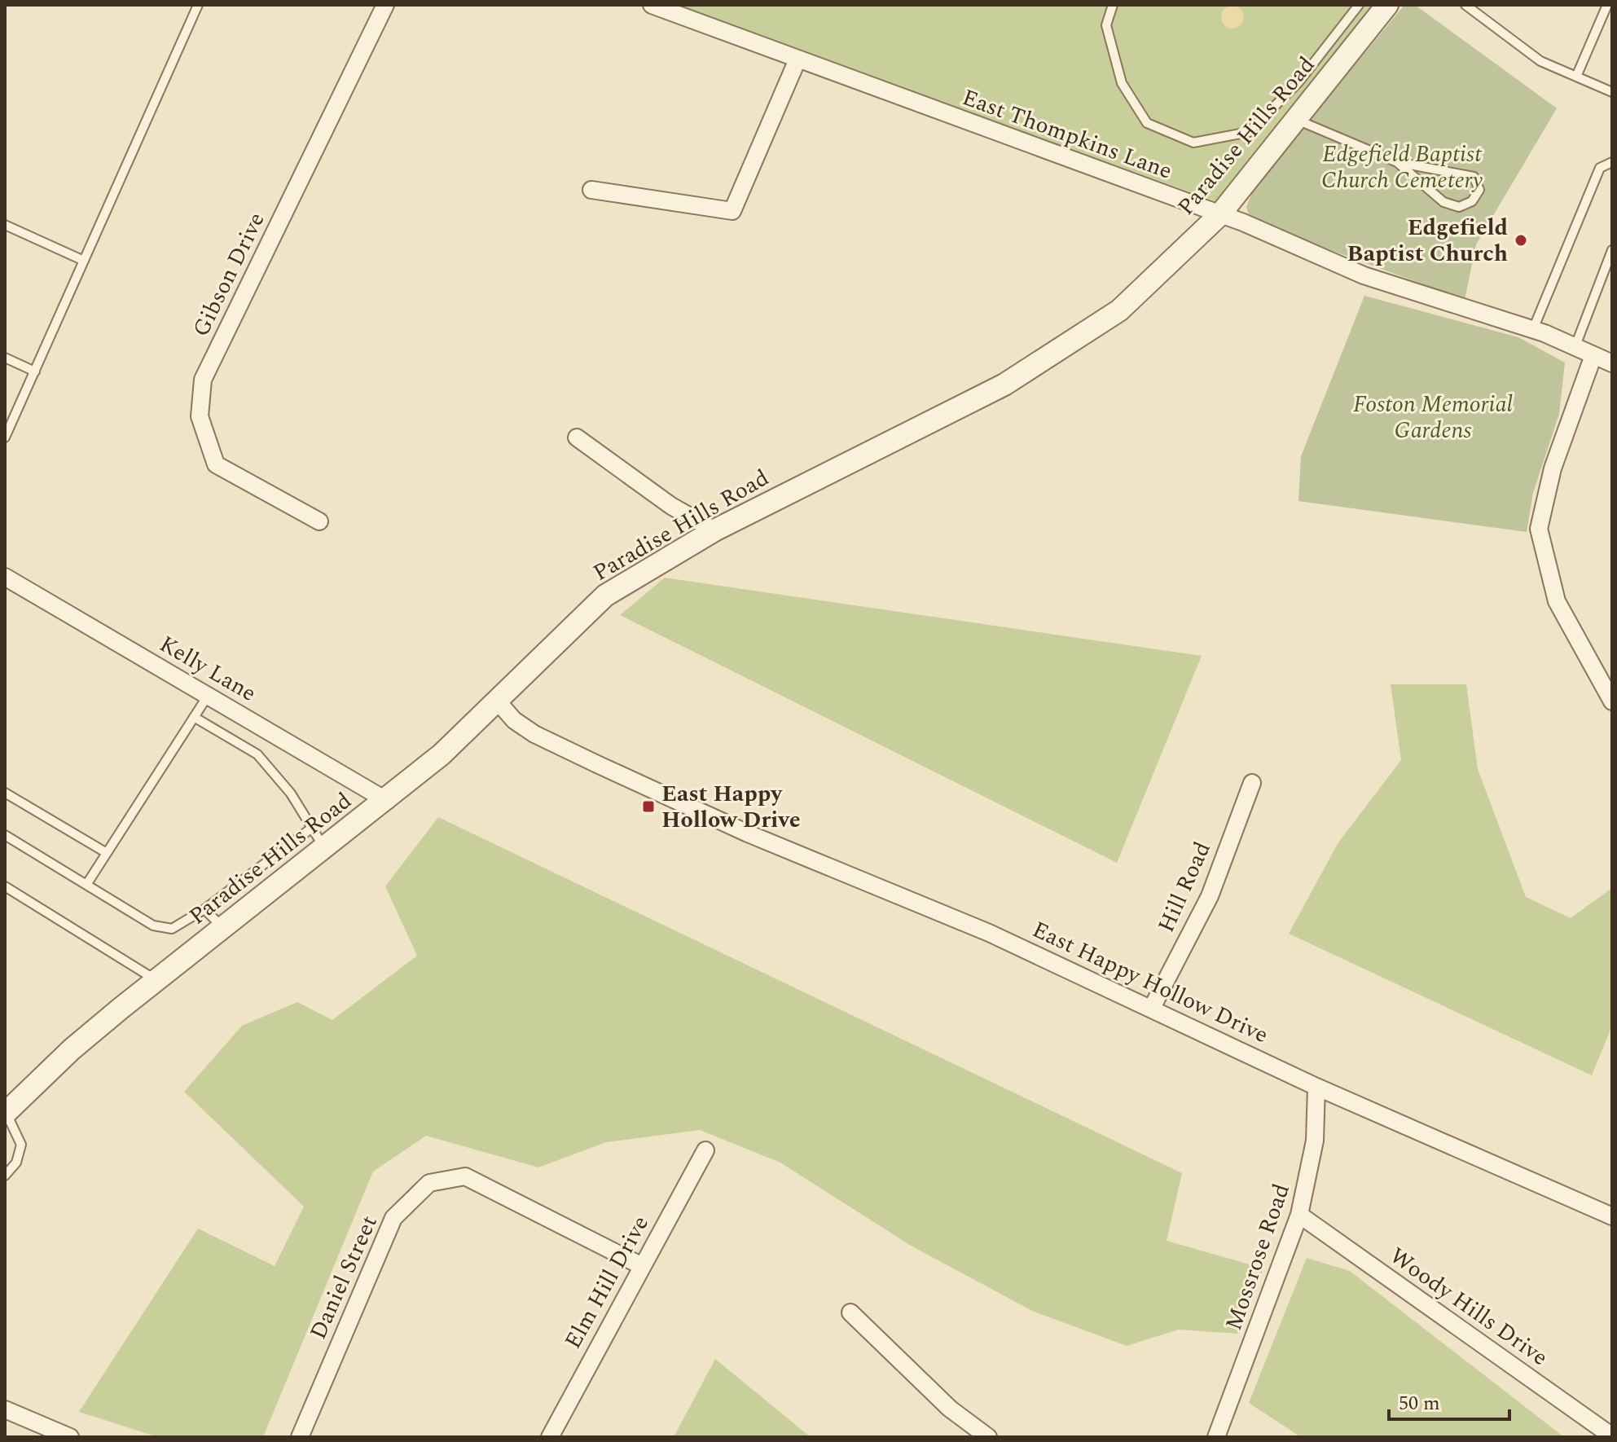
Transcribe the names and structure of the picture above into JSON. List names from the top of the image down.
{
  "streets": {
    "street": [
      "East Thompkins Lane",
      "Paradise Hills Road",
      "Gibson Drive",
      "Kelly Lane",
      "Hill Road",
      "East Happy Hollow Drive",
      "Mossrose Road",
      "Daniel Street",
      "Elm Hill Drive",
      "Woody Hills Drive"
    ]
  },
  "crossings": [
    ["East Thompkins Lane", "Paradise Hills Road"],
    ["Paradise Hills Road", "Kelly Lane"],
    ["Paradise Hills Road", "East Happy Hollow Drive"],
    ["Hill Road", "East Happy Hollow Drive"],
    ["East Happy Hollow Drive", "Mossrose Road"],
    ["Mossrose Road", "Woody Hills Drive"],
    ["Daniel Street", "Elm Hill Drive"]
  ],
  "parks": ["Edgefield Baptist Church Cemetery", "Foston Memorial Gardens"],
  "places": {
    "other": ["Edgefield Baptist Church"],
    "transit": ["East Happy Hollow Drive"]
  },
  "scale_bar": "50 m"
}
